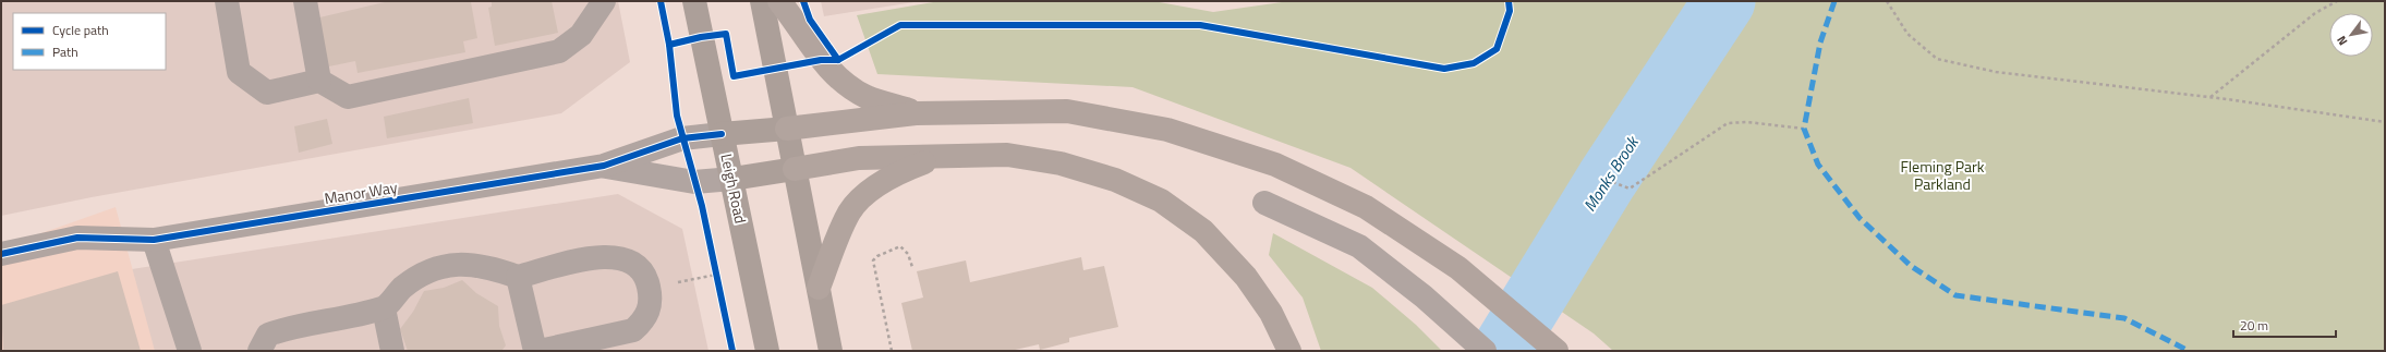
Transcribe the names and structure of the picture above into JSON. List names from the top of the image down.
{
  "streets": {
    "main road": ["Leigh Road"],
    "street": ["Manor Way"]
  },
  "crossings": [
    ["Leigh Road", "Manor Way"]
  ],
  "water": ["Monks Brook"],
  "parks": ["Fleming Park Parkland"],
  "legend": ["Cycle path", "Path"],
  "scale_bar": "20 m",
  "north": "bottom left"
}
